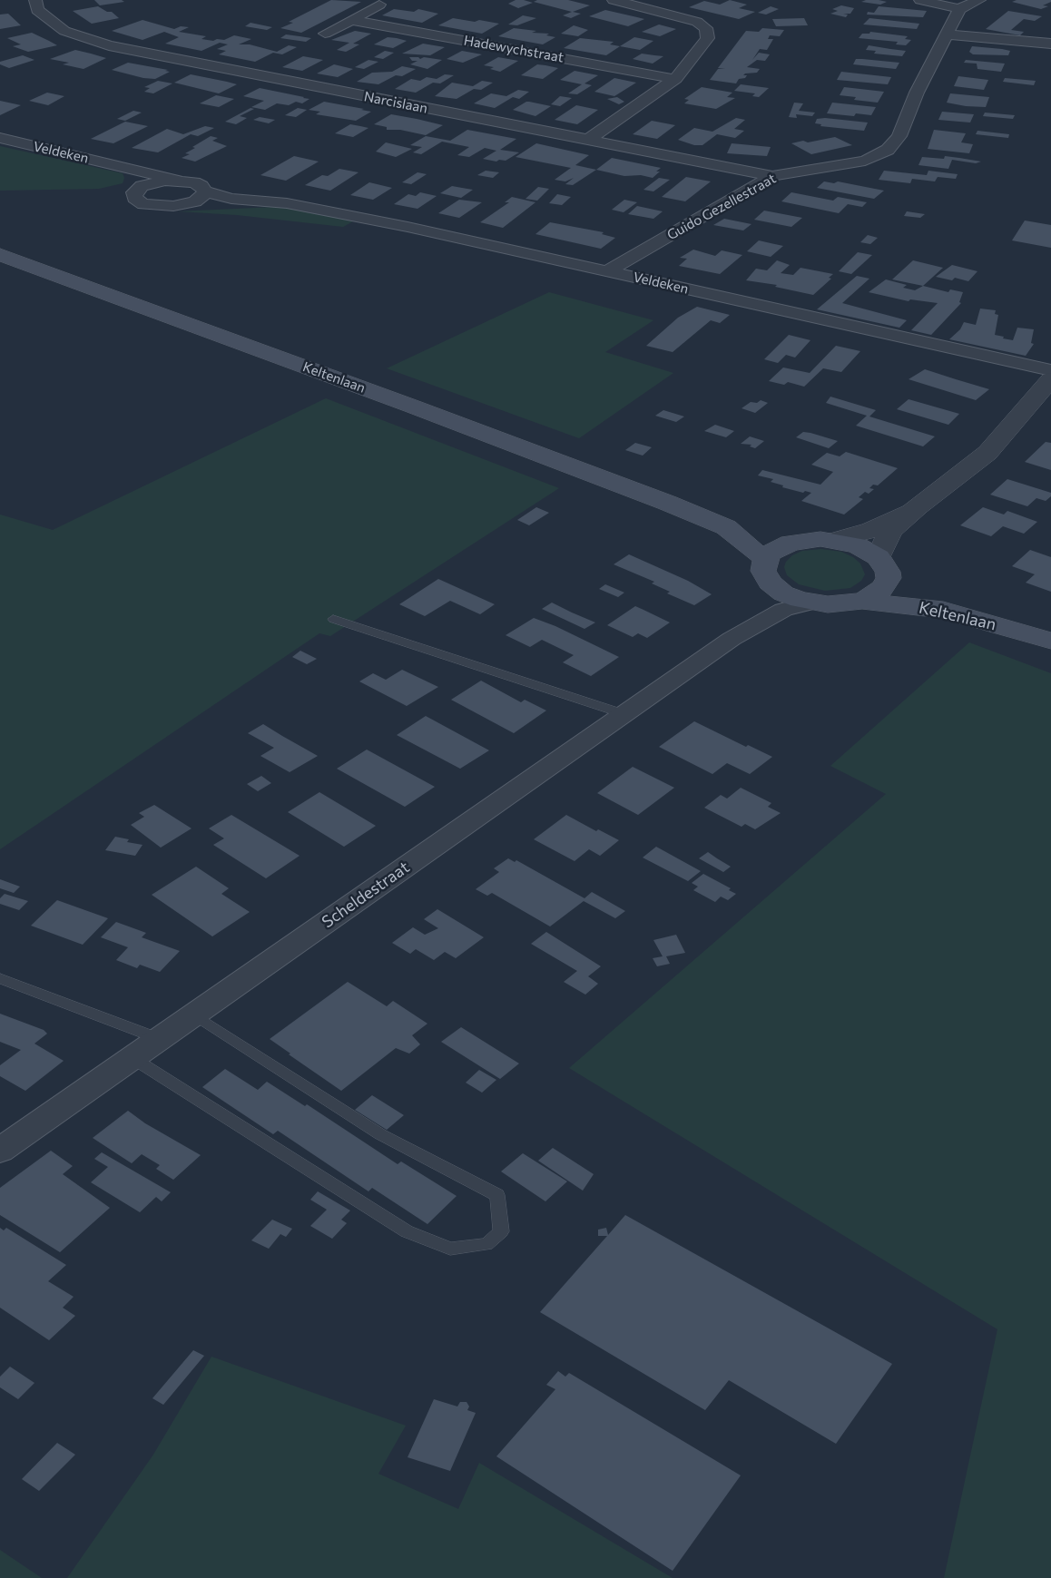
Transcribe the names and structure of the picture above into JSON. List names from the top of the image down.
{
  "streets": {
    "main road": ["Keltenlaan"],
    "street": [
      "Hadewychstraat",
      "Narcislaan",
      "Veldeken",
      "Guido Gezellestraat",
      "Scheldestraat"
    ]
  },
  "crossings": [
    ["Narcislaan", "Guido Gezellestraat"],
    ["Veldeken", "Guido Gezellestraat"],
    ["Keltenlaan", "Scheldestraat"]
  ]
}
